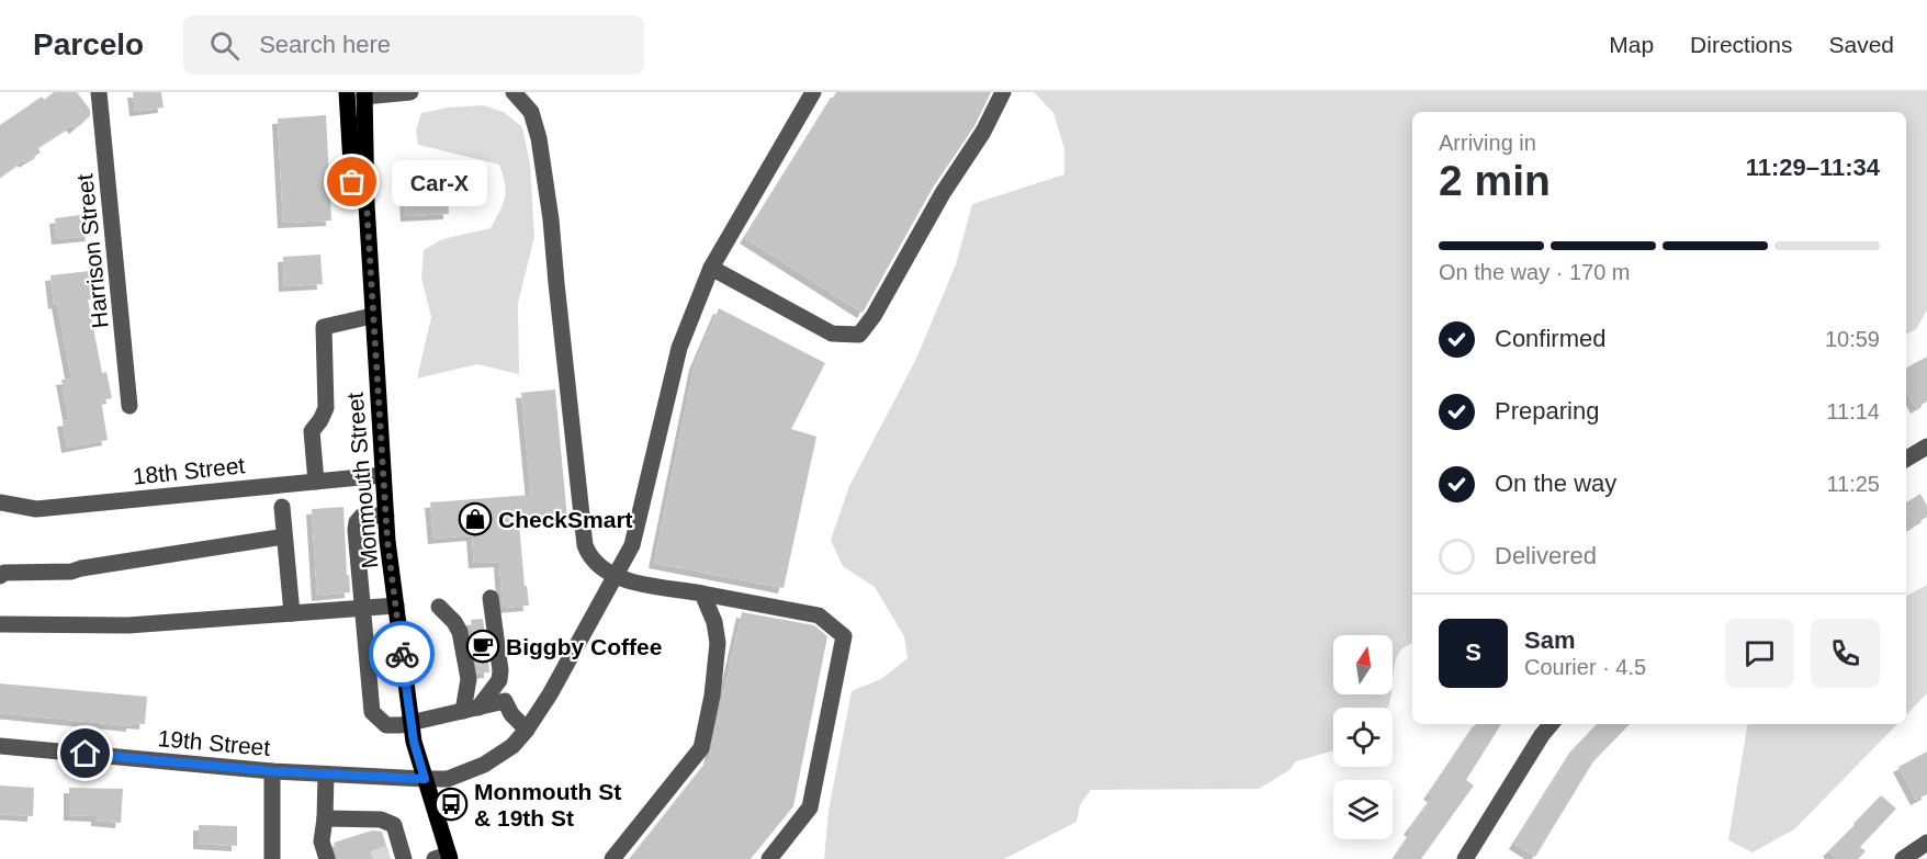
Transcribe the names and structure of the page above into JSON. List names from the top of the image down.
{
  "streets": {
    "main road": ["Monmouth Street"],
    "street": ["Harrison Street", "18th Street", "19th Street"]
  },
  "crossings": [
    ["18th Street", "Monmouth Street"],
    ["Monmouth Street", "19th Street"]
  ],
  "places": {
    "other": ["Car-X"],
    "shop": ["CheckSmart"],
    "cafe": ["Biggby Coffee"],
    "bus stop": ["Monmouth St & 19th St"]
  },
  "north": "top",
  "page": {
    "header": "Parcelo",
    "search": "Search here",
    "nav": ["Map", "Directions", "Saved"],
    "heading": ["2 min", "Arriving in", "11:29–11:34"],
    "panel": ["Sam", "Courier · 4.5"],
    "bubble": "Car-X",
    "bar": "On the way · 170 m",
    "list": [
      ["Confirmed", "10:59"],
      ["Preparing", "11:14"],
      ["On the way", "11:25"],
      "Delivered"
    ],
    "round": "S"
  }
}
